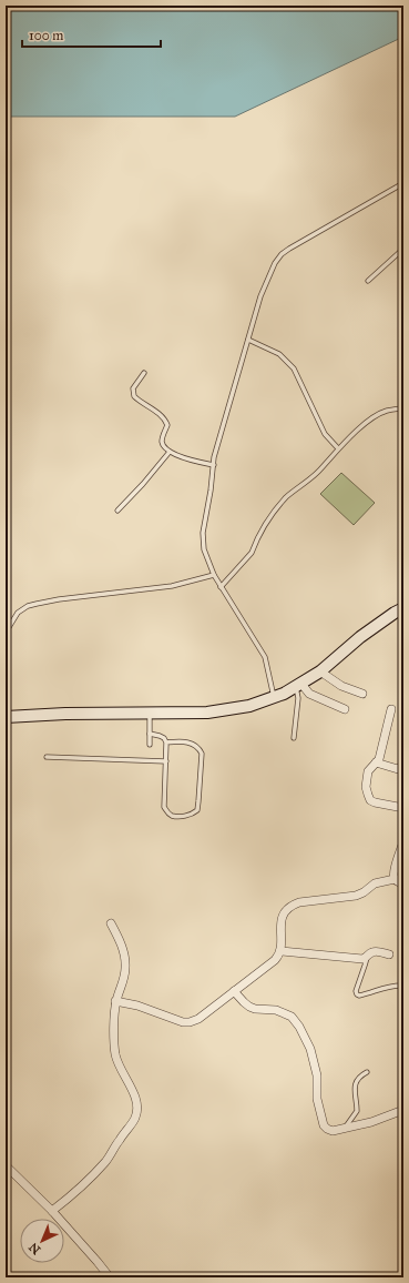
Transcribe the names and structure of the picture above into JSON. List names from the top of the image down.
{
  "scale_bar": "100 m",
  "north": "bottom left"
}
